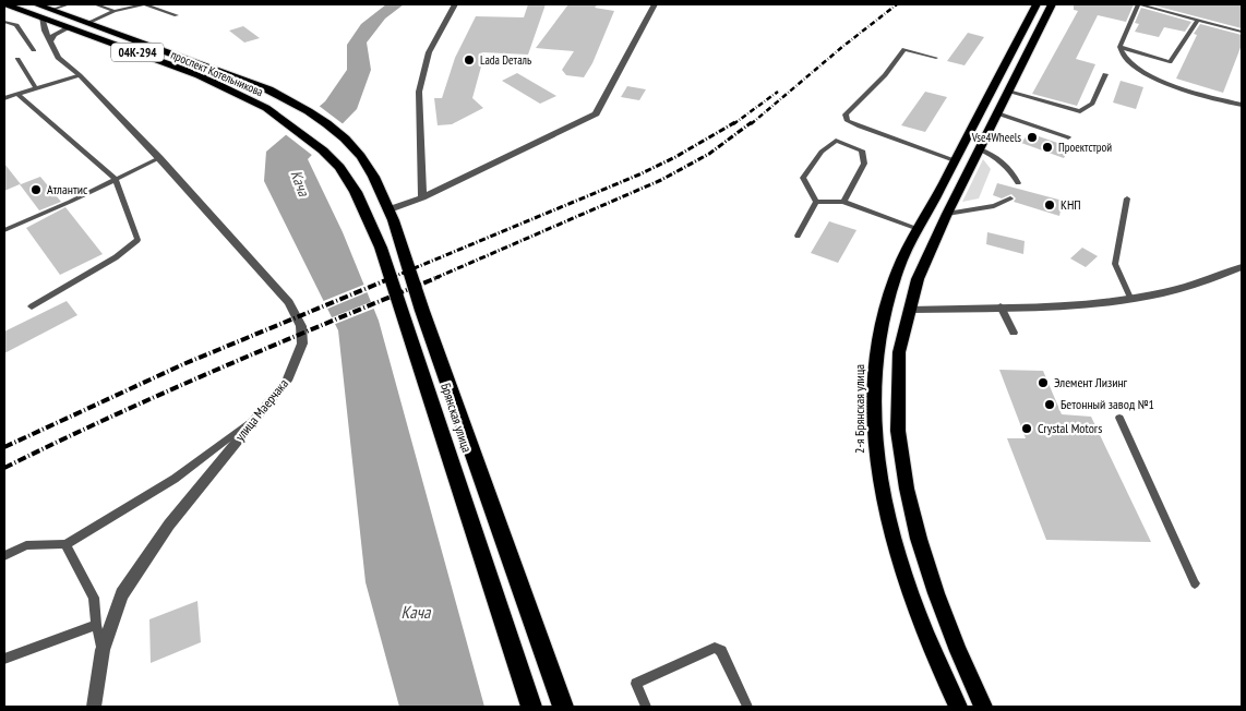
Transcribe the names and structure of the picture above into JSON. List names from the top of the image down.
{
  "streets": {
    "highway": ["04К-294", "проспект Котельникова", "Брянская улица"],
    "main road": ["2-я Брянская улица"],
    "street": ["улица Маерчака"]
  },
  "crossings": [
    ["проспект Котельникова", "улица Маерчака"],
    ["проспект Котельникова", "Брянская улица"]
  ],
  "water": ["Кача"],
  "places": [
    "Lada Dеталь",
    "Vse4Wheels",
    "Проектстрой",
    "Атлантис",
    "КНП",
    "Элемент Лизинг",
    "Бетонный завод №1",
    "Crystal Motors"
  ]
}
